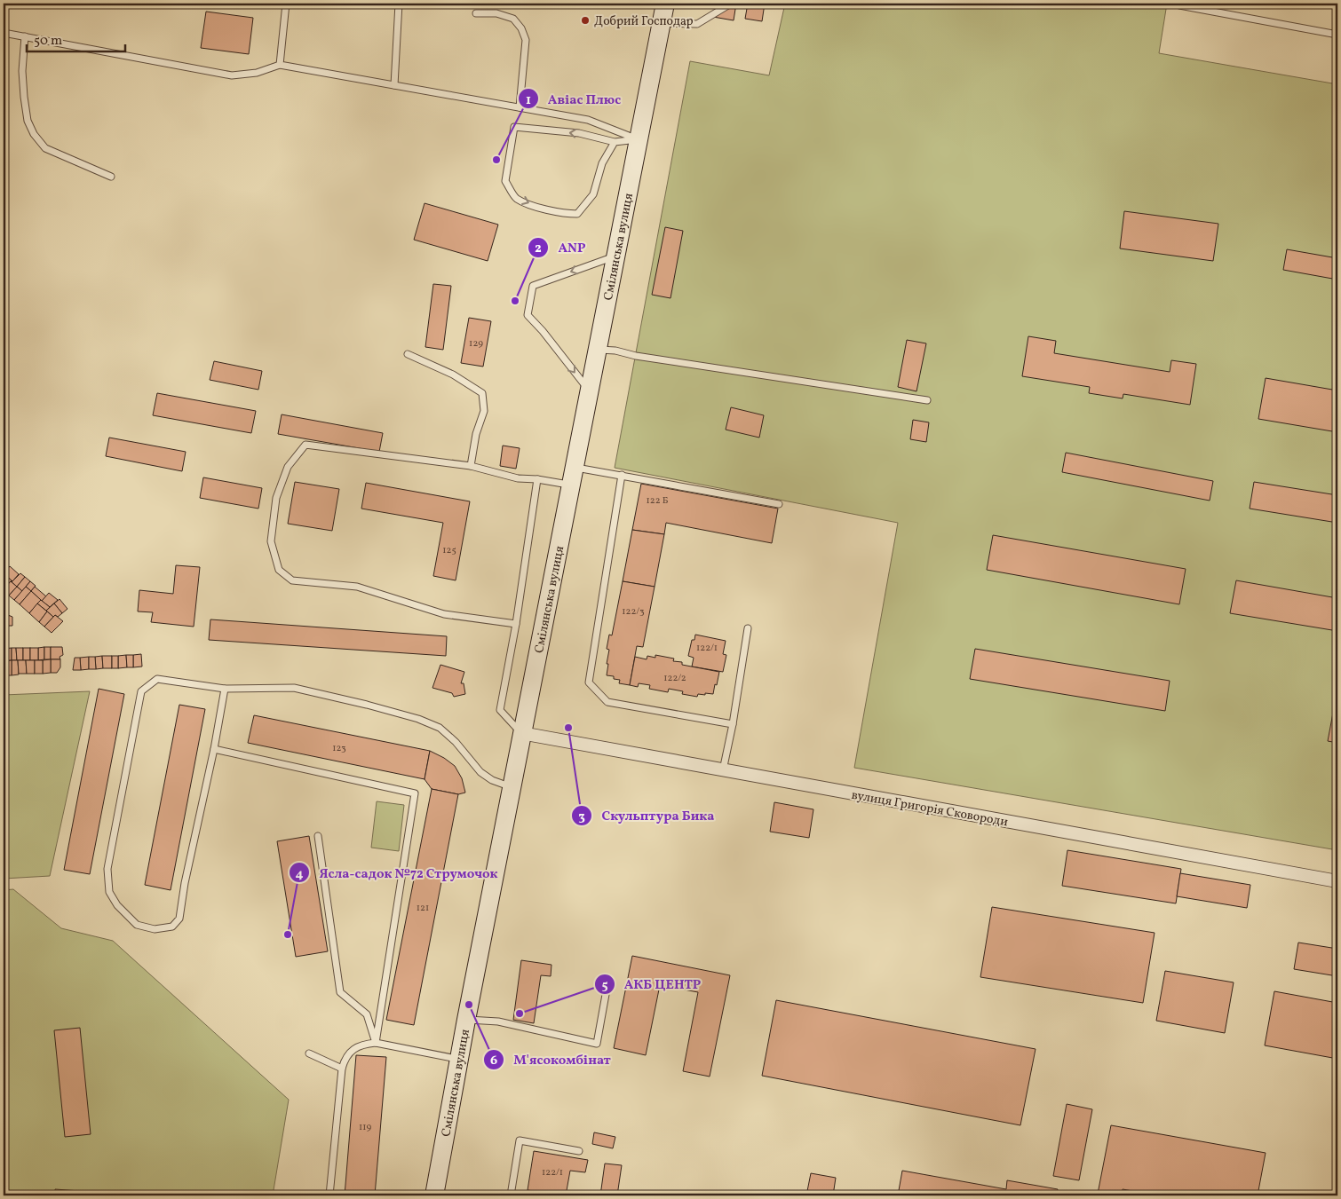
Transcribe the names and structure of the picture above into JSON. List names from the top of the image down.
{
  "streets": {
    "main road": ["Смілянська вулиця"],
    "street": ["вулиця Григорія Сковороди"]
  },
  "crossings": [
    ["Смілянська вулиця", "вулиця Григорія Сковороди"]
  ],
  "places": [
    "Добрий Господар",
    "Авіас Плюс",
    "ANP",
    "Cкульптура Бика",
    "Ясла-садок №72 Струмочок",
    "М'ясокомбінат",
    "АКБ ЦЕНТР"
  ],
  "house_numbers": [
    "129",
    "122 Б",
    "125",
    "122/3",
    "122/1",
    "122/2",
    "123",
    "121",
    "119",
    "122/1"
  ],
  "scale_bar": "50 m"
}
